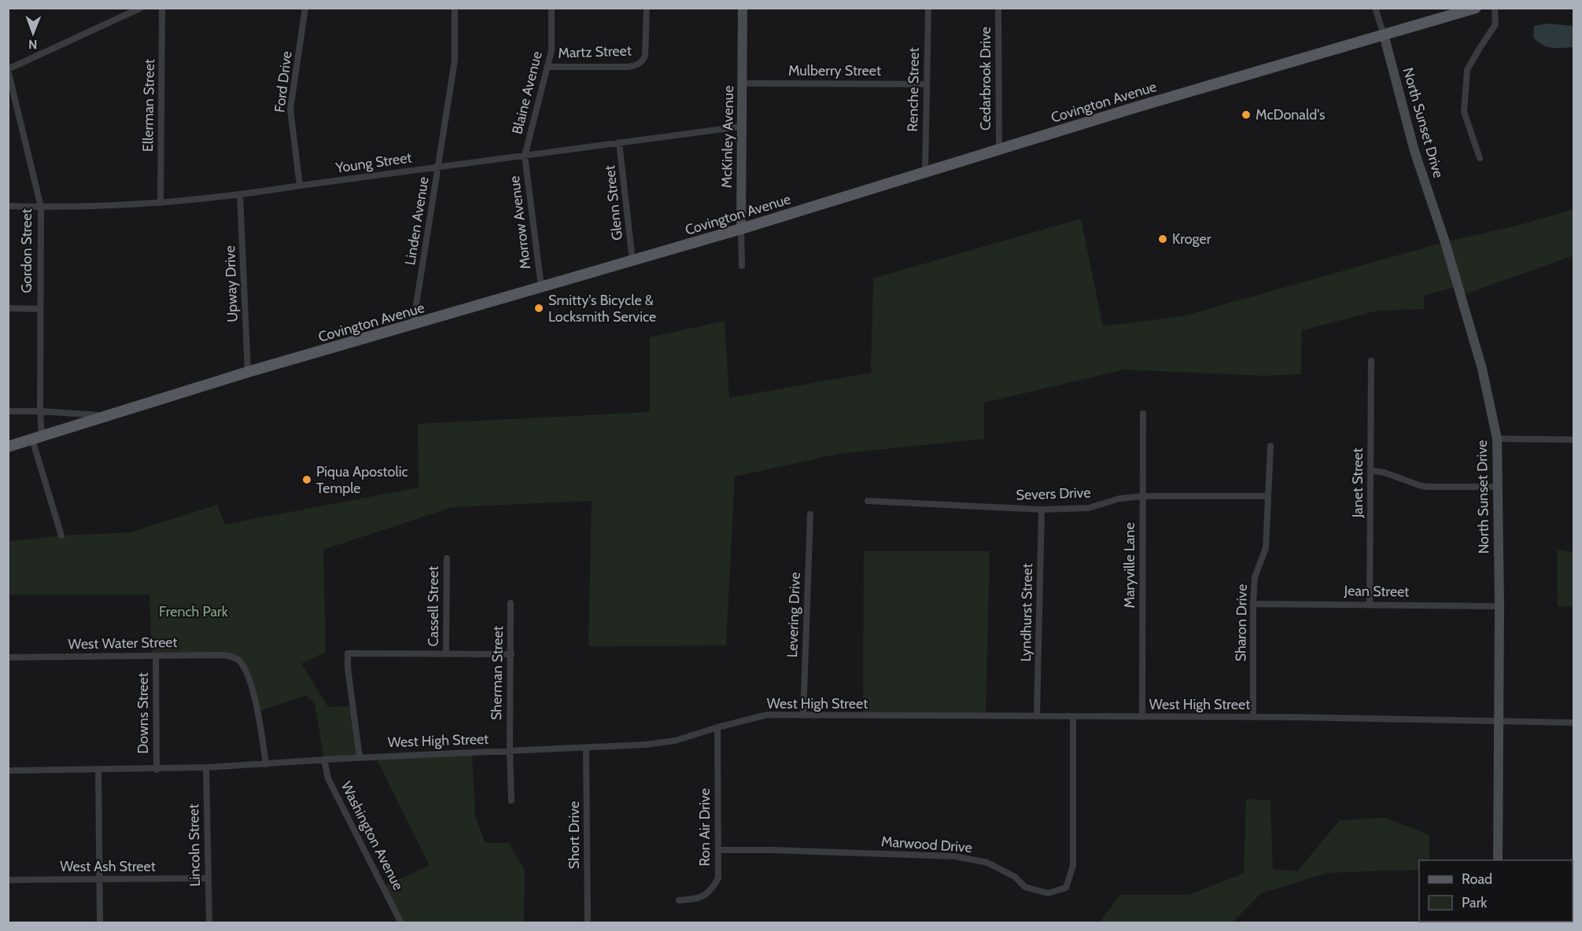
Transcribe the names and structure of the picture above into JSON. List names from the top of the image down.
{
  "streets": {
    "main road": ["Covington Avenue", "North Sunset Drive", "McKinley Avenue"],
    "street": [
      "Martz Street",
      "Mulberry Street",
      "Cedarbrook Drive",
      "Ford Drive",
      "Renche Street",
      "Blaine Avenue",
      "Ellerman Street",
      "Young Street",
      "Glenn Street",
      "Linden Avenue",
      "Morrow Avenue",
      "Gordon Street",
      "Upway Drive",
      "Janet Street",
      "Severs Drive",
      "Maryville Lane",
      "Jean Street",
      "Cassell Street",
      "Lyndhurst Street",
      "Levering Drive",
      "Sharon Drive",
      "West Water Street",
      "Sherman Street",
      "West High Street",
      "Downs Street",
      "Ron Air Drive",
      "Short Drive",
      "Washington Avenue",
      "Marwood Drive",
      "Lincoln Street",
      "West Ash Street"
    ]
  },
  "crossings": [
    ["Martz Street", "Blaine Avenue"],
    ["Mulberry Street", "Renche Street"],
    ["Mulberry Street", "McKinley Avenue"],
    ["Cedarbrook Drive", "Covington Avenue"],
    ["Ford Drive", "Young Street"],
    ["Renche Street", "Covington Avenue"],
    ["Blaine Avenue", "Young Street"],
    ["Blaine Avenue", "Morrow Avenue"],
    ["Covington Avenue", "North Sunset Drive"],
    ["Covington Avenue", "McKinley Avenue"],
    ["Covington Avenue", "Glenn Street"],
    ["Covington Avenue", "Linden Avenue"],
    ["Covington Avenue", "Morrow Avenue"],
    ["Covington Avenue", "Gordon Street"],
    ["Covington Avenue", "Upway Drive"],
    ["Ellerman Street", "Young Street"],
    ["North Sunset Drive", "Jean Street"],
    ["North Sunset Drive", "West High Street"],
    ["McKinley Avenue", "Young Street"],
    ["Young Street", "Glenn Street"],
    ["Young Street", "Linden Avenue"],
    ["Young Street", "Morrow Avenue"],
    ["Young Street", "Gordon Street"],
    ["Young Street", "Upway Drive"],
    ["Janet Street", "Jean Street"],
    ["Severs Drive", "Maryville Lane"],
    ["Severs Drive", "Lyndhurst Street"],
    ["Severs Drive", "Sharon Drive"],
    ["Maryville Lane", "West High Street"],
    ["Jean Street", "Sharon Drive"],
    ["Lyndhurst Street", "West High Street"],
    ["Levering Drive", "West High Street"],
    ["Sharon Drive", "West High Street"],
    ["West Water Street", "West High Street"],
    ["West Water Street", "Downs Street"],
    ["Sherman Street", "West High Street"],
    ["West High Street", "Downs Street"],
    ["West High Street", "Ron Air Drive"],
    ["West High Street", "Short Drive"],
    ["West High Street", "Washington Avenue"],
    ["West High Street", "Marwood Drive"],
    ["West High Street", "Lincoln Street"],
    ["Ron Air Drive", "Marwood Drive"],
    ["Lincoln Street", "West Ash Street"]
  ],
  "parks": ["French Park"],
  "places": [
    "McDonald's",
    "Kroger",
    "Smitty's Bicycle & Locksmith Service",
    "Piqua Apostolic Temple"
  ],
  "legend": ["Road", "Park"],
  "north": "bottom"
}
